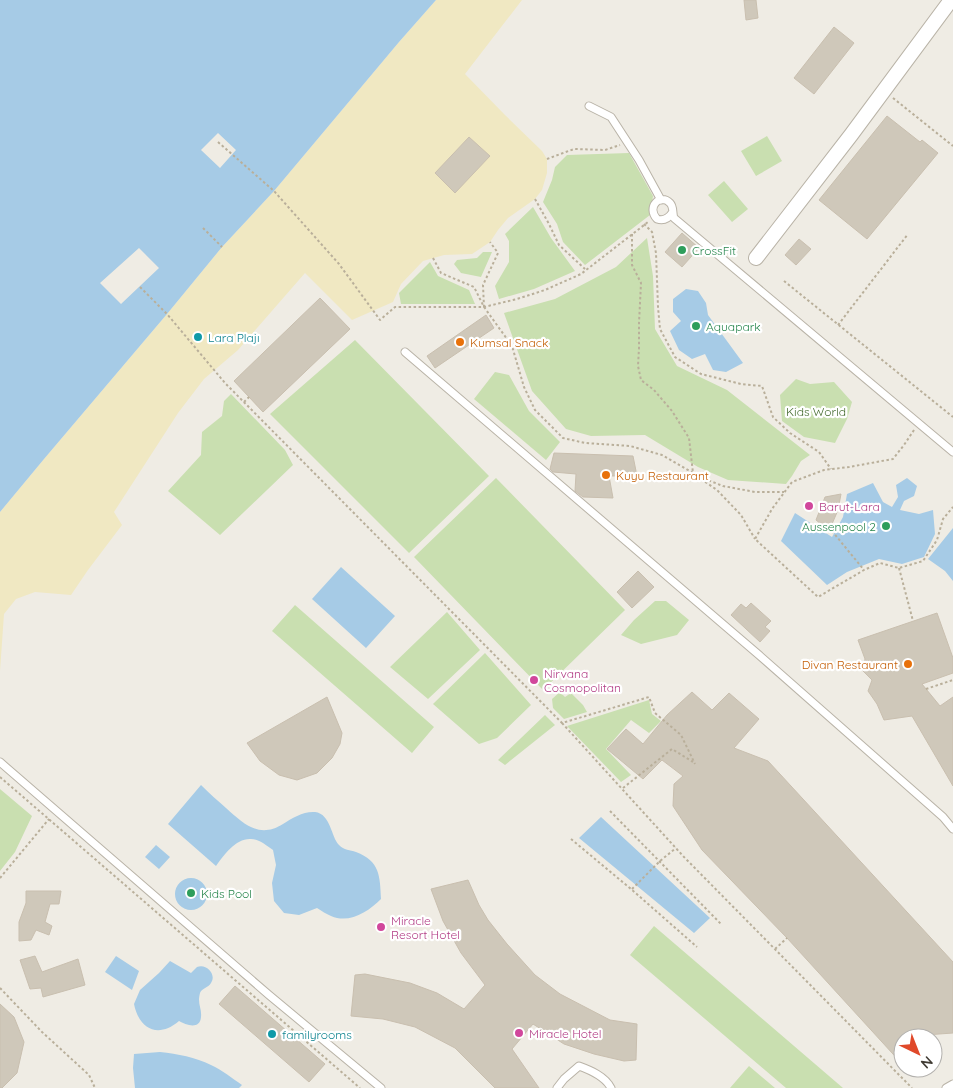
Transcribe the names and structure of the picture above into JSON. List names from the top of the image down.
{
  "parks": ["Kids World"],
  "places": [
    "CrossFit",
    "Aquapark",
    "Lara Plajı",
    "Kumsal Snack",
    "Kuyu Restaurant",
    "Barut-Lara",
    "Aussenpool 2",
    "Divan Restaurant",
    "Nirvana Cosmopolitan",
    "Kids Pool",
    "Miracle Resort Hotel",
    "Miracle Hotel",
    "familyrooms"
  ],
  "north": "bottom right"
}
